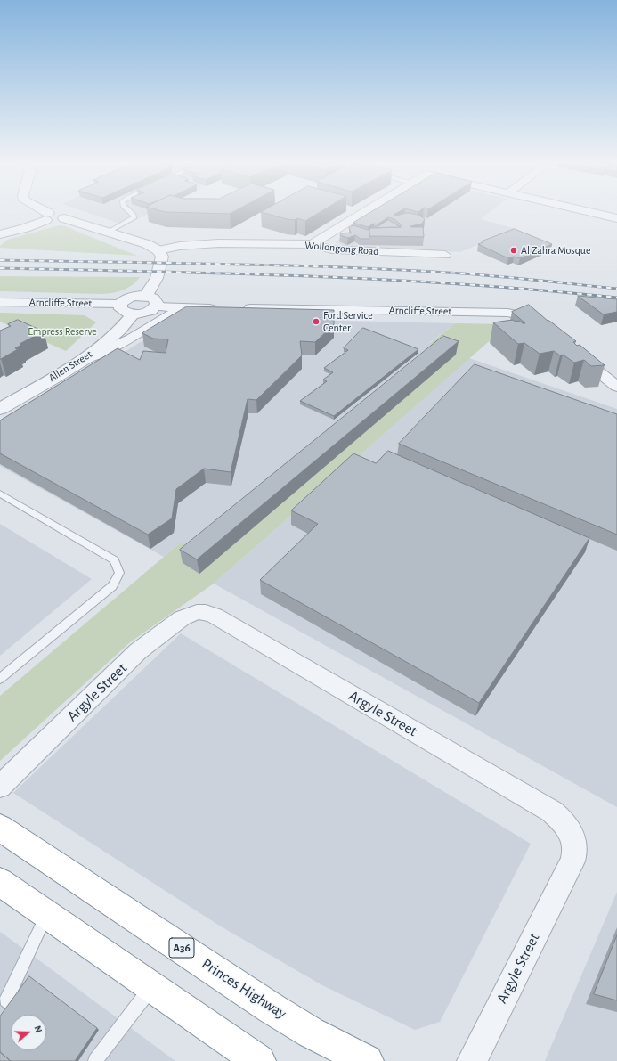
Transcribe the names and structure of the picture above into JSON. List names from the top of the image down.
{
  "streets": {
    "highway": ["A36", "Princes Highway"],
    "street": [
      "Wollongong Road",
      "Arncliffe Street",
      "Allen Street",
      "Argyle Street"
    ]
  },
  "parks": ["Empress Reserve"],
  "places": ["Al Zahra Mosque", "Ford Service Center"],
  "north": "right"
}
